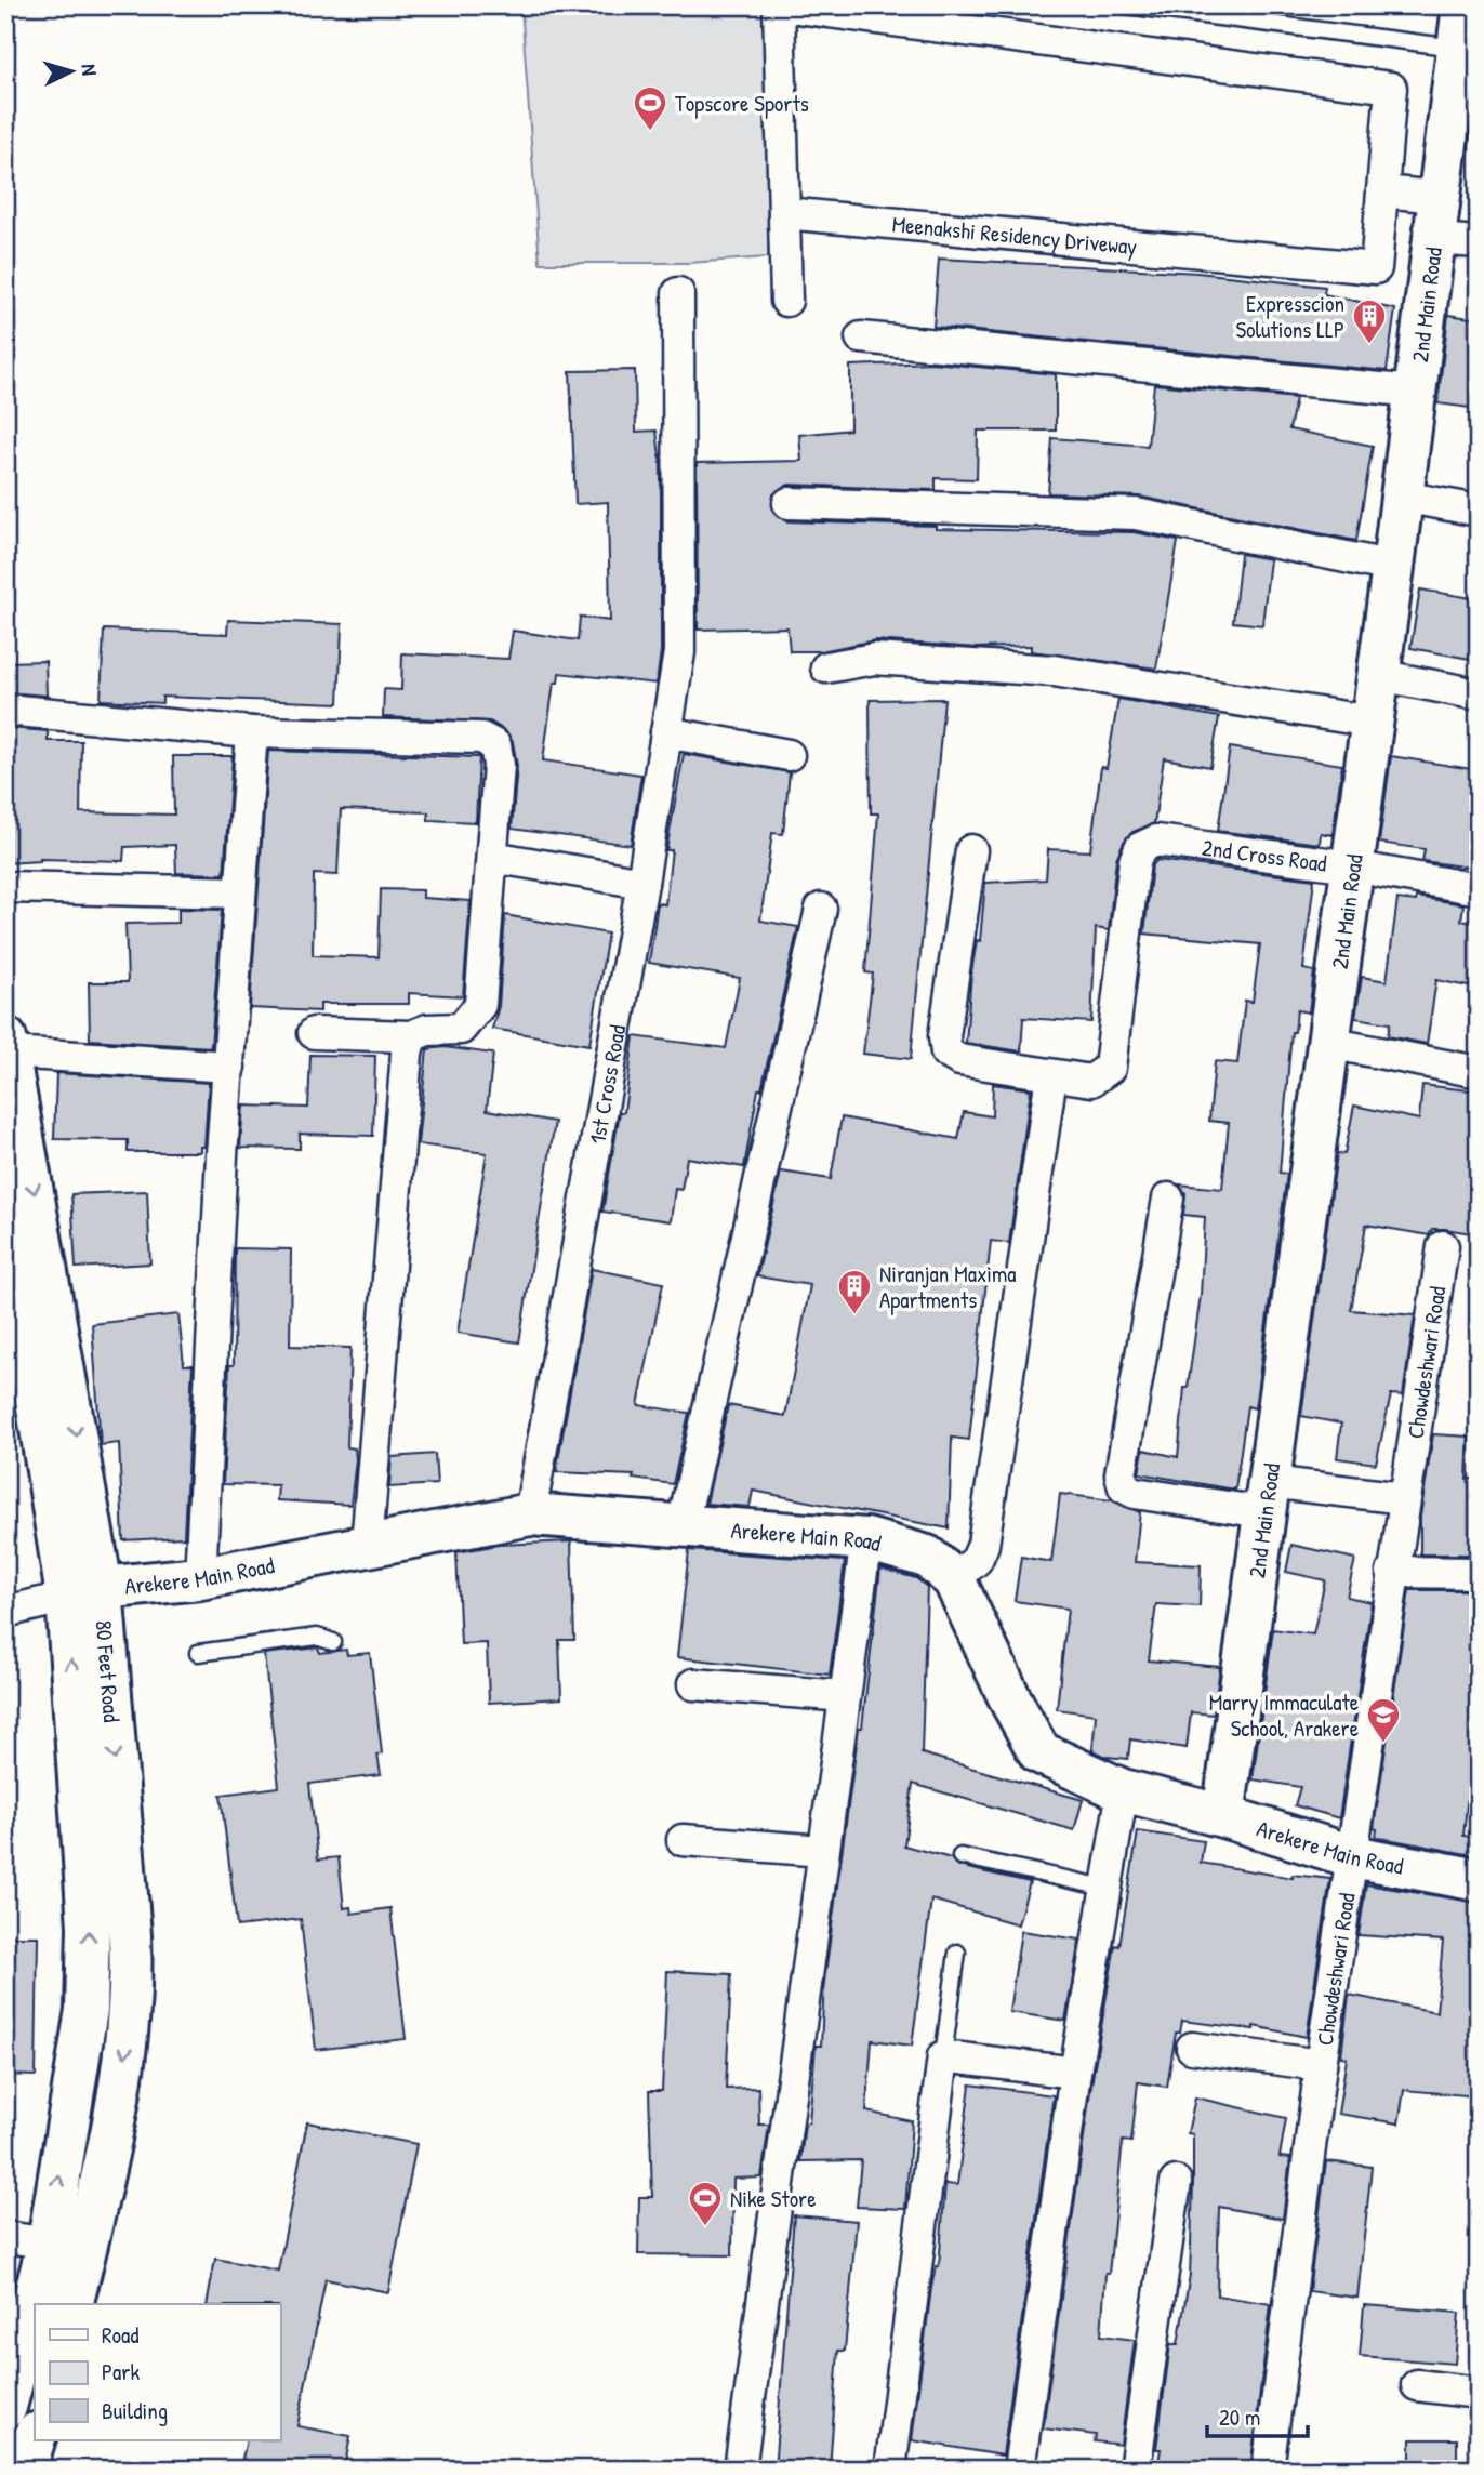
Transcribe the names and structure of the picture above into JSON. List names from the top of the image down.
{
  "streets": {
    "street": [
      "Meenakshi Residency Driveway",
      "2nd Main Road",
      "2nd Cross Road",
      "1st Cross Road",
      "Chowdeshwari Road",
      "Arekere Main Road",
      "80 Feet Road"
    ]
  },
  "crossings": [
    ["2nd Main Road", "2nd Cross Road"],
    ["2nd Main Road", "Arekere Main Road"],
    ["1st Cross Road", "Arekere Main Road"],
    ["Chowdeshwari Road", "Arekere Main Road"],
    ["Arekere Main Road", "80 Feet Road"]
  ],
  "places": {
    "sports": ["Topscore Sports", "Nike Store"],
    "building": ["Expresscion Solutions LLP", "Niranjan Maxima Apartments"],
    "school or university": ["Marry Immaculate School, Arakere"]
  },
  "legend": ["Road", "Park", "Building"],
  "scale_bar": "20 m",
  "north": "right"
}
